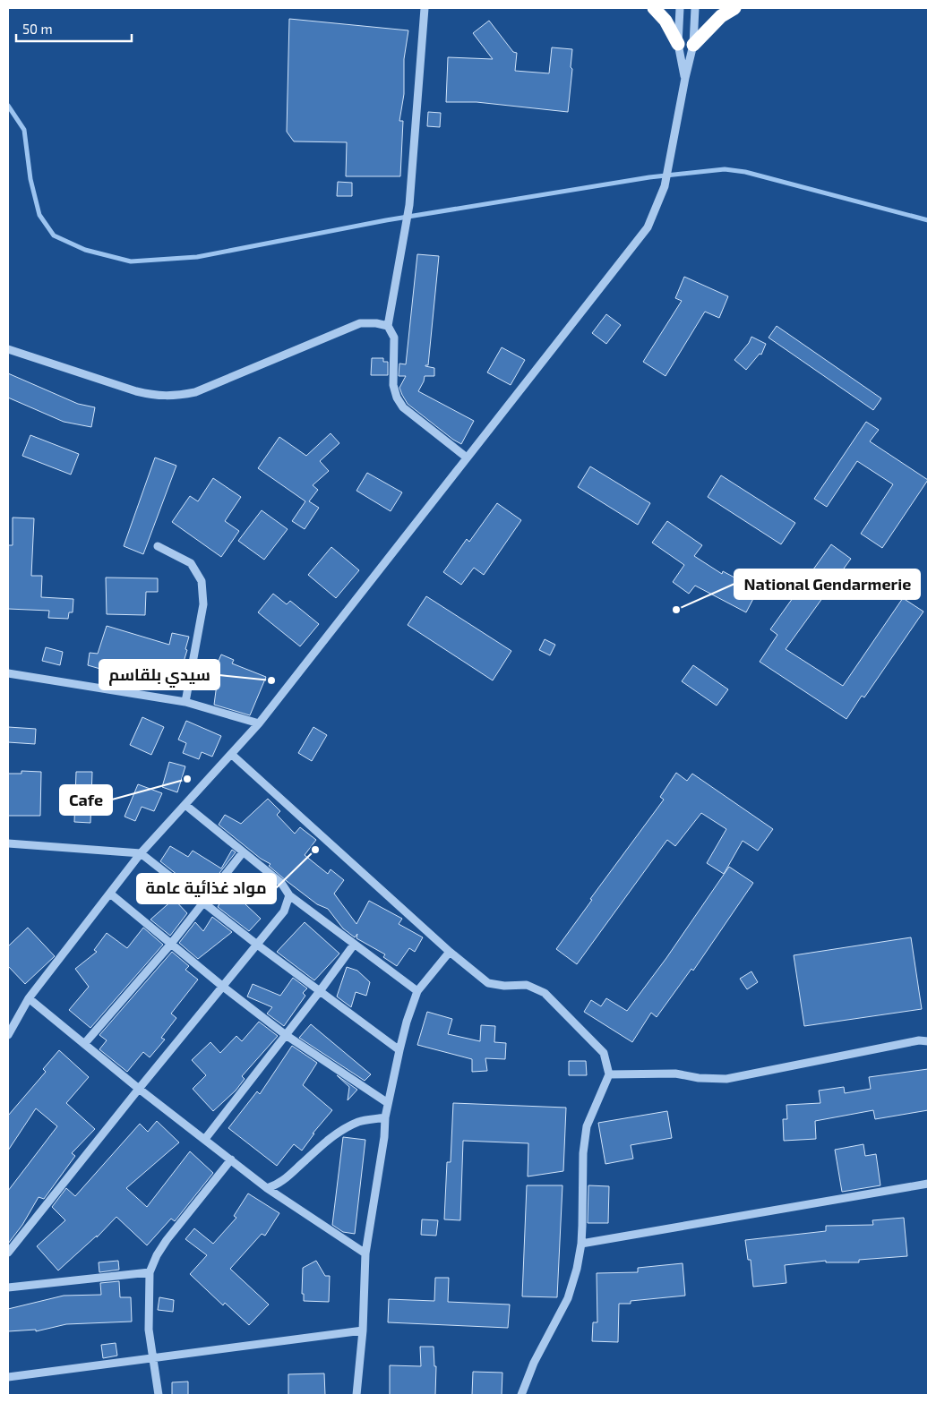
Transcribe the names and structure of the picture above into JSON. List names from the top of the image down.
{
  "places": [
    "National Gendarmerie",
    "سيدي بلقاسم",
    "Cafe",
    "مواد غذائية عامة"
  ],
  "scale_bar": "50 m"
}
